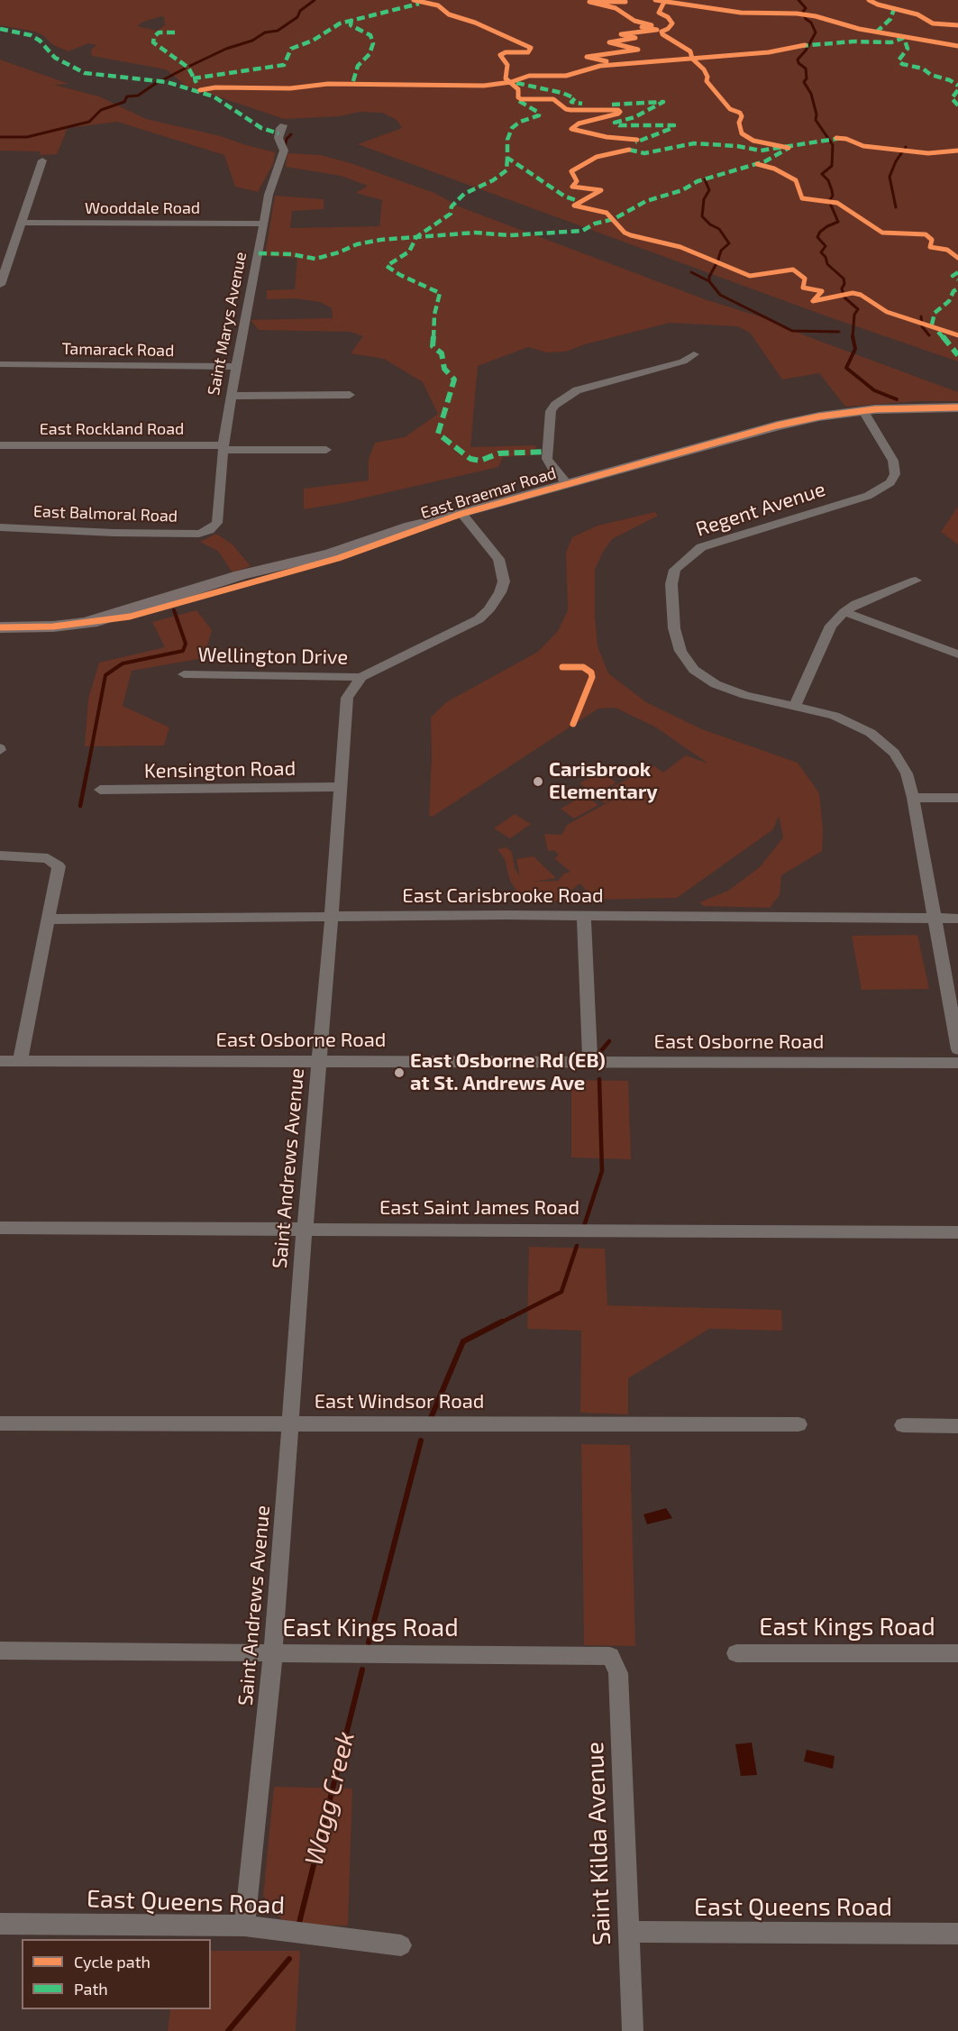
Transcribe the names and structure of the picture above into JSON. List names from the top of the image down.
{
  "streets": {
    "street": [
      "Wooddale Road",
      "Saint Marys Avenue",
      "Tamarack Road",
      "East Rockland Road",
      "East Braemar Road",
      "Regent Avenue",
      "East Balmoral Road",
      "Wellington Drive",
      "Kensington Road",
      "East Carisbrooke Road",
      "East Osborne Road",
      "Saint Andrews Avenue",
      "East Saint James Road",
      "East Windsor Road",
      "East Kings Road",
      "Saint Kilda Avenue",
      "East Queens Road"
    ]
  },
  "crossings": [
    ["Wooddale Road", "Saint Marys Avenue"],
    ["Saint Marys Avenue", "Tamarack Road"],
    ["Saint Marys Avenue", "East Rockland Road"],
    ["Saint Marys Avenue", "East Balmoral Road"],
    ["East Braemar Road", "Regent Avenue"],
    ["East Braemar Road", "Saint Andrews Avenue"],
    ["Regent Avenue", "East Carisbrooke Road"],
    ["Wellington Drive", "Saint Andrews Avenue"],
    ["Kensington Road", "Saint Andrews Avenue"],
    ["East Carisbrooke Road", "Saint Andrews Avenue"],
    ["East Osborne Road", "Saint Andrews Avenue"],
    ["Saint Andrews Avenue", "East Saint James Road"],
    ["Saint Andrews Avenue", "East Windsor Road"],
    ["Saint Andrews Avenue", "East Kings Road"],
    ["Saint Andrews Avenue", "East Queens Road"],
    ["East Kings Road", "Saint Kilda Avenue"],
    ["Saint Kilda Avenue", "East Queens Road"]
  ],
  "water": ["Wagg Creek"],
  "places": ["Carisbrook Elementary", "East Osborne Rd (EB) at St. Andrews Ave"],
  "legend": ["Cycle path", "Path"]
}
